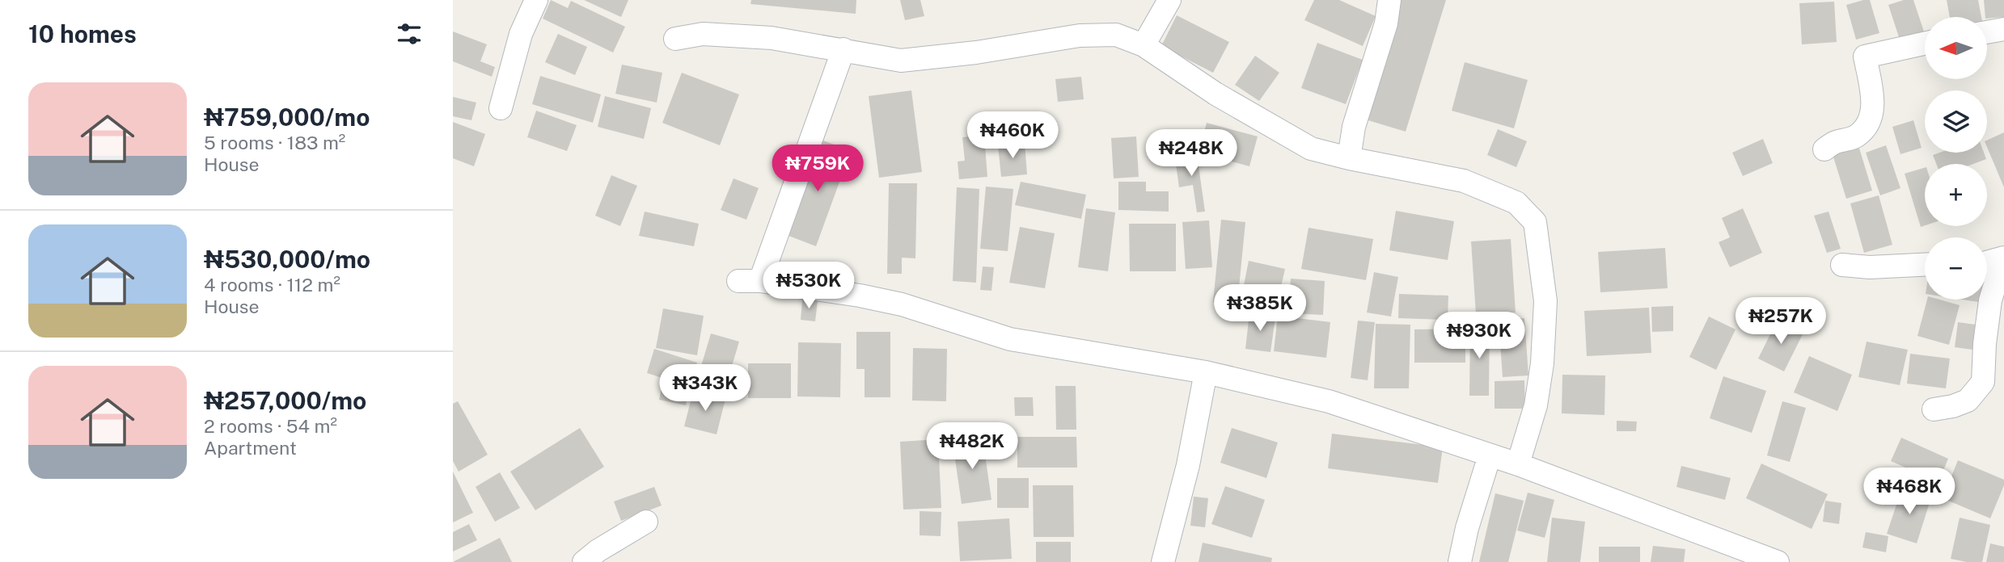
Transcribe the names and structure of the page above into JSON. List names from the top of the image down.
{
  "north": "left",
  "page": {
    "heading": "10 homes",
    "map_buttons": ["+", "−"],
    "list": [
      {
        "name": "₦759,000/mo",
        "note": "5 rooms · 183 m² · House"
      },
      {
        "name": "₦530,000/mo",
        "note": "4 rooms · 112 m² · House"
      },
      {
        "name": "₦257,000/mo",
        "note": "2 rooms · 54 m² · Apartment"
      }
    ],
    "price": [
      "₦460K",
      "₦248K",
      "₦759K",
      "₦530K",
      "₦385K",
      "₦257K",
      "₦930K",
      "₦343K",
      "₦482K",
      "₦468K"
    ]
  }
}
